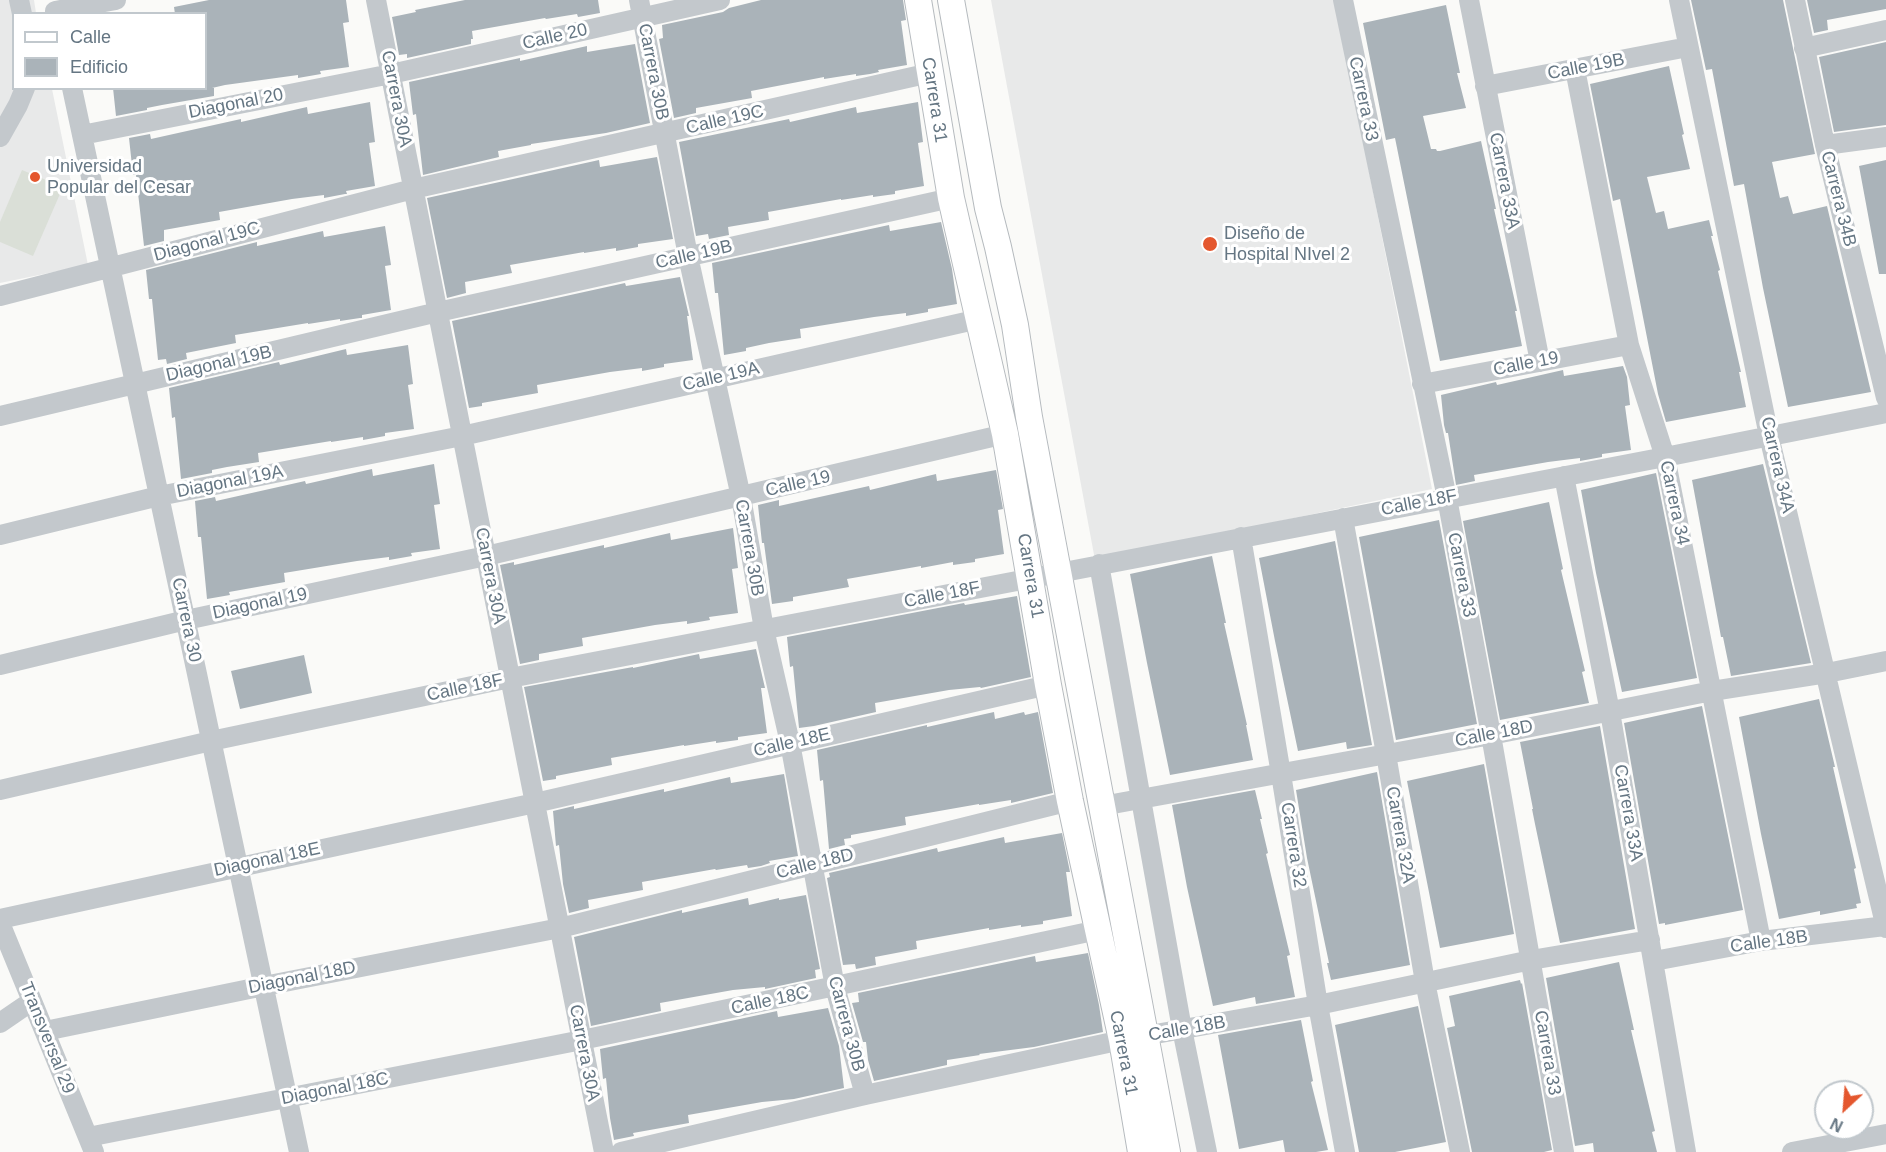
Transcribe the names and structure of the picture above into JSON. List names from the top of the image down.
{
  "streets": {
    "main road": ["Carrera 31"],
    "street": [
      "Calle 20",
      "Calle 19B",
      "Carrera 30B",
      "Carrera 30A",
      "Carrera 33",
      "Diagonal 20",
      "Calle 19C",
      "Carrera 33A",
      "Carrera 34B",
      "Diagonal 19C",
      "Diagonal 19B",
      "Calle 19",
      "Calle 19A",
      "Carrera 34A",
      "Diagonal 19A",
      "Calle 18F",
      "Carrera 34",
      "Diagonal 19",
      "Carrera 30",
      "Calle 18D",
      "Calle 18E",
      "Carrera 32A",
      "Carrera 32",
      "Diagonal 18E",
      "Calle 18B",
      "Diagonal 18D",
      "Calle 18C",
      "Transversal 29",
      "Diagonal 18C"
    ]
  },
  "crossings": [
    ["Calle 20", "Carrera 30B"],
    ["Calle 20", "Carrera 30A"],
    ["Calle 20", "Diagonal 20"],
    ["Calle 19B", "Carrera 30B"],
    ["Calle 19B", "Carrera 30A"],
    ["Calle 19B", "Carrera 31"],
    ["Calle 19B", "Carrera 33A"],
    ["Calle 19B", "Diagonal 19B"],
    ["Calle 19B", "Carrera 34A"],
    ["Calle 19B", "Carrera 34"],
    ["Carrera 30B", "Calle 19C"],
    ["Carrera 30B", "Calle 19"],
    ["Carrera 30B", "Calle 19A"],
    ["Carrera 30B", "Calle 18F"],
    ["Carrera 30B", "Calle 18D"],
    ["Carrera 30B", "Calle 18E"],
    ["Carrera 30B", "Calle 18B"],
    ["Carrera 30B", "Calle 18C"],
    ["Carrera 30A", "Diagonal 20"],
    ["Carrera 30A", "Calle 19C"],
    ["Carrera 30A", "Diagonal 19C"],
    ["Carrera 30A", "Diagonal 19B"],
    ["Carrera 30A", "Calle 19"],
    ["Carrera 30A", "Calle 19A"],
    ["Carrera 30A", "Diagonal 19A"],
    ["Carrera 30A", "Calle 18F"],
    ["Carrera 30A", "Diagonal 19"],
    ["Carrera 30A", "Calle 18D"],
    ["Carrera 30A", "Calle 18E"],
    ["Carrera 30A", "Diagonal 18E"],
    ["Carrera 30A", "Diagonal 18D"],
    ["Carrera 30A", "Calle 18C"],
    ["Carrera 30A", "Diagonal 18C"],
    ["Carrera 33", "Calle 19"],
    ["Carrera 33", "Calle 18F"],
    ["Carrera 33", "Calle 18D"],
    ["Carrera 33", "Calle 18B"],
    ["Carrera 31", "Calle 19C"],
    ["Carrera 31", "Calle 19"],
    ["Carrera 31", "Calle 19A"],
    ["Carrera 31", "Calle 18F"],
    ["Carrera 31", "Calle 18D"],
    ["Carrera 31", "Calle 18E"],
    ["Carrera 31", "Calle 18B"],
    ["Carrera 31", "Calle 18C"],
    ["Diagonal 20", "Carrera 30"],
    ["Calle 19C", "Diagonal 19C"],
    ["Carrera 33A", "Calle 19"],
    ["Carrera 33A", "Calle 18F"],
    ["Carrera 33A", "Calle 18D"],
    ["Carrera 33A", "Calle 18B"],
    ["Diagonal 19C", "Carrera 30"],
    ["Diagonal 19B", "Carrera 30"],
    ["Calle 19", "Carrera 34"],
    ["Calle 19", "Diagonal 19"],
    ["Calle 19A", "Diagonal 19A"],
    ["Carrera 34A", "Calle 18F"],
    ["Carrera 34A", "Calle 18D"],
    ["Carrera 34A", "Calle 18B"],
    ["Diagonal 19A", "Carrera 30"],
    ["Calle 18F", "Carrera 34"],
    ["Calle 18F", "Carrera 30"],
    ["Calle 18F", "Carrera 32A"],
    ["Calle 18F", "Carrera 32"],
    ["Carrera 34", "Calle 18D"],
    ["Carrera 34", "Calle 18B"],
    ["Diagonal 19", "Carrera 30"],
    ["Carrera 30", "Diagonal 18E"],
    ["Carrera 30", "Diagonal 18D"],
    ["Carrera 30", "Diagonal 18C"],
    ["Calle 18D", "Carrera 32A"],
    ["Calle 18D", "Carrera 32"],
    ["Calle 18D", "Diagonal 18D"],
    ["Calle 18E", "Diagonal 18E"],
    ["Carrera 32A", "Calle 18B"],
    ["Carrera 32", "Calle 18B"],
    ["Diagonal 18E", "Transversal 29"],
    ["Diagonal 18D", "Transversal 29"],
    ["Calle 18C", "Diagonal 18C"],
    ["Transversal 29", "Diagonal 18C"]
  ],
  "places": ["Universidad Popular del Cesar", "Diseño de Hospital NIvel 2"],
  "legend": ["Calle", "Edificio"],
  "north": "bottom left"
}
